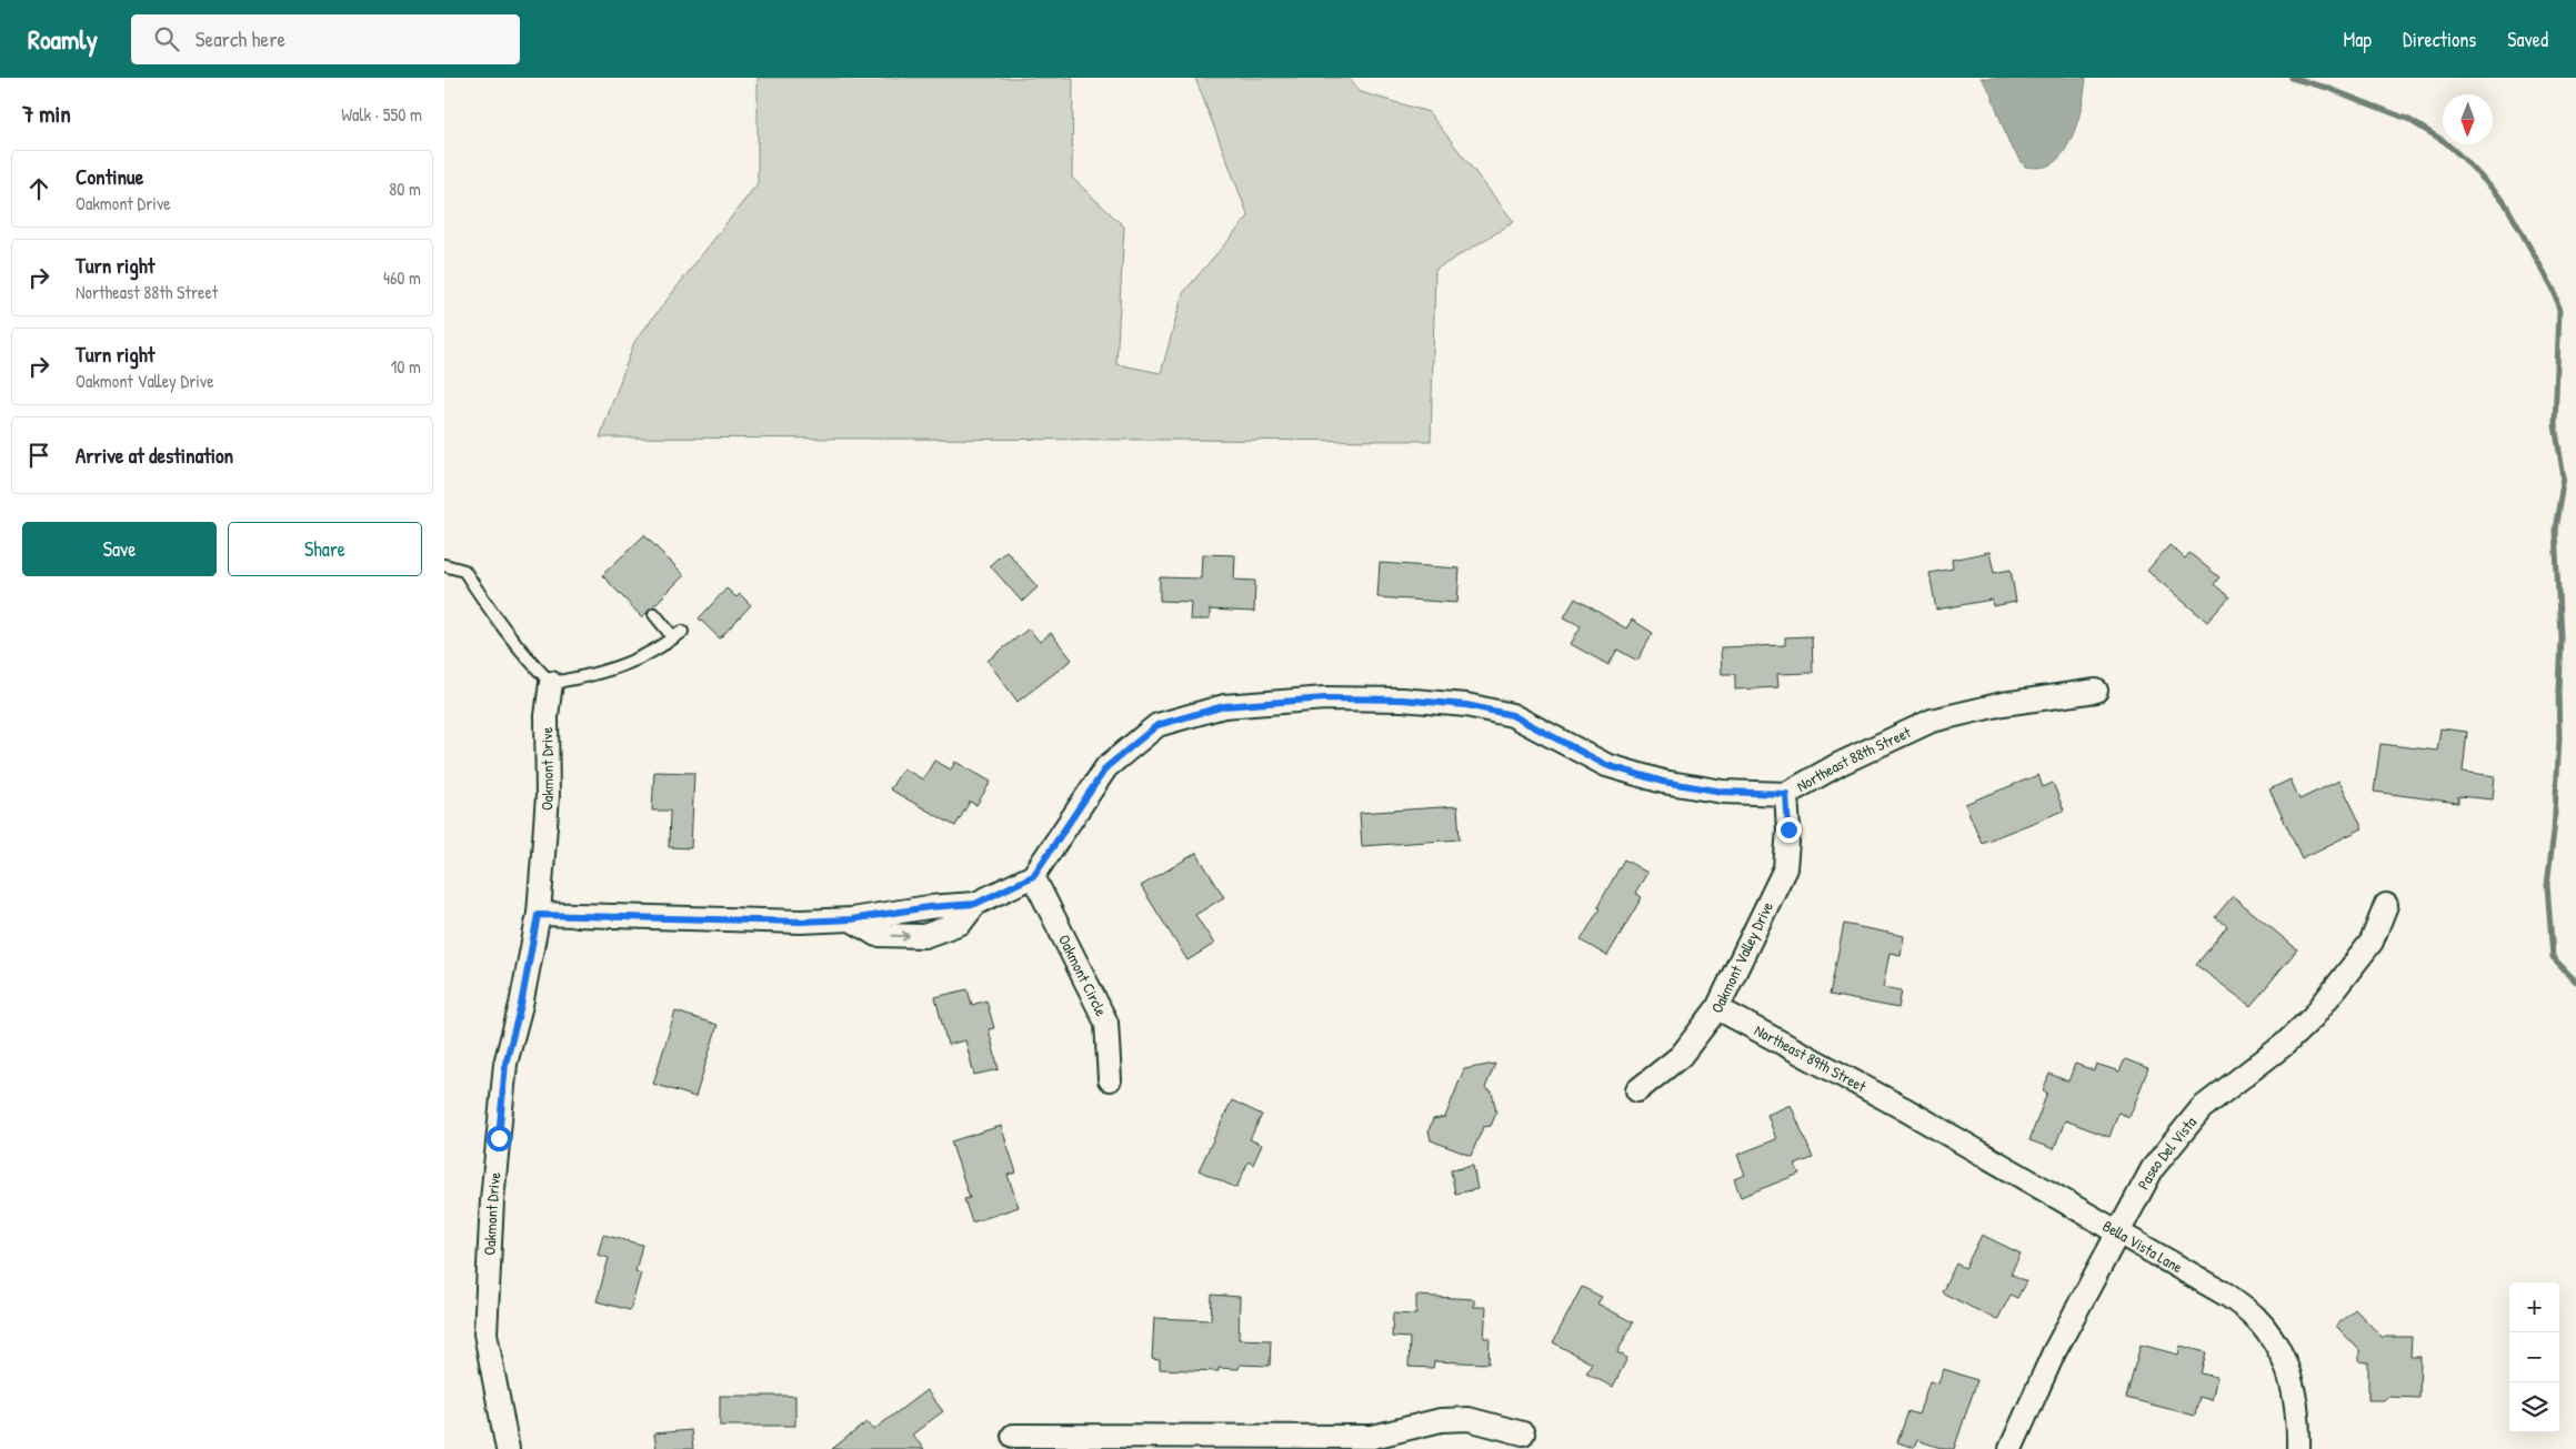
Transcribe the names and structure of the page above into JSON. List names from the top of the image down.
{
  "streets": {
    "street": [
      "Northeast 88th Street",
      "Oakmont Drive",
      "Oakmont Valley Drive",
      "Oakmont Circle",
      "Northeast 89th Street",
      "Paseo Del Vista",
      "Bella Vista Lane"
    ]
  },
  "crossings": [
    ["Northeast 88th Street", "Oakmont Valley Drive"],
    ["Northeast 88th Street", "Oakmont Circle"],
    ["Oakmont Valley Drive", "Northeast 89th Street"],
    ["Northeast 89th Street", "Bella Vista Lane"],
    ["Paseo Del Vista", "Bella Vista Lane"]
  ],
  "north": "bottom",
  "page": {
    "header": "Roamly",
    "search": "Search here",
    "nav": ["Map", "Directions", "Saved"],
    "heading": ["7 min", "Walk · 550 m"],
    "list": [
      ["Continue", "Oakmont Drive", "80 m"],
      ["Turn right", "Northeast 88th Street", "460 m"],
      ["Turn right", "Oakmont Valley Drive", "10 m"],
      "Arrive at destination"
    ],
    "buttons": ["Save", "Share"],
    "map_buttons": ["+", "−"]
  }
}
